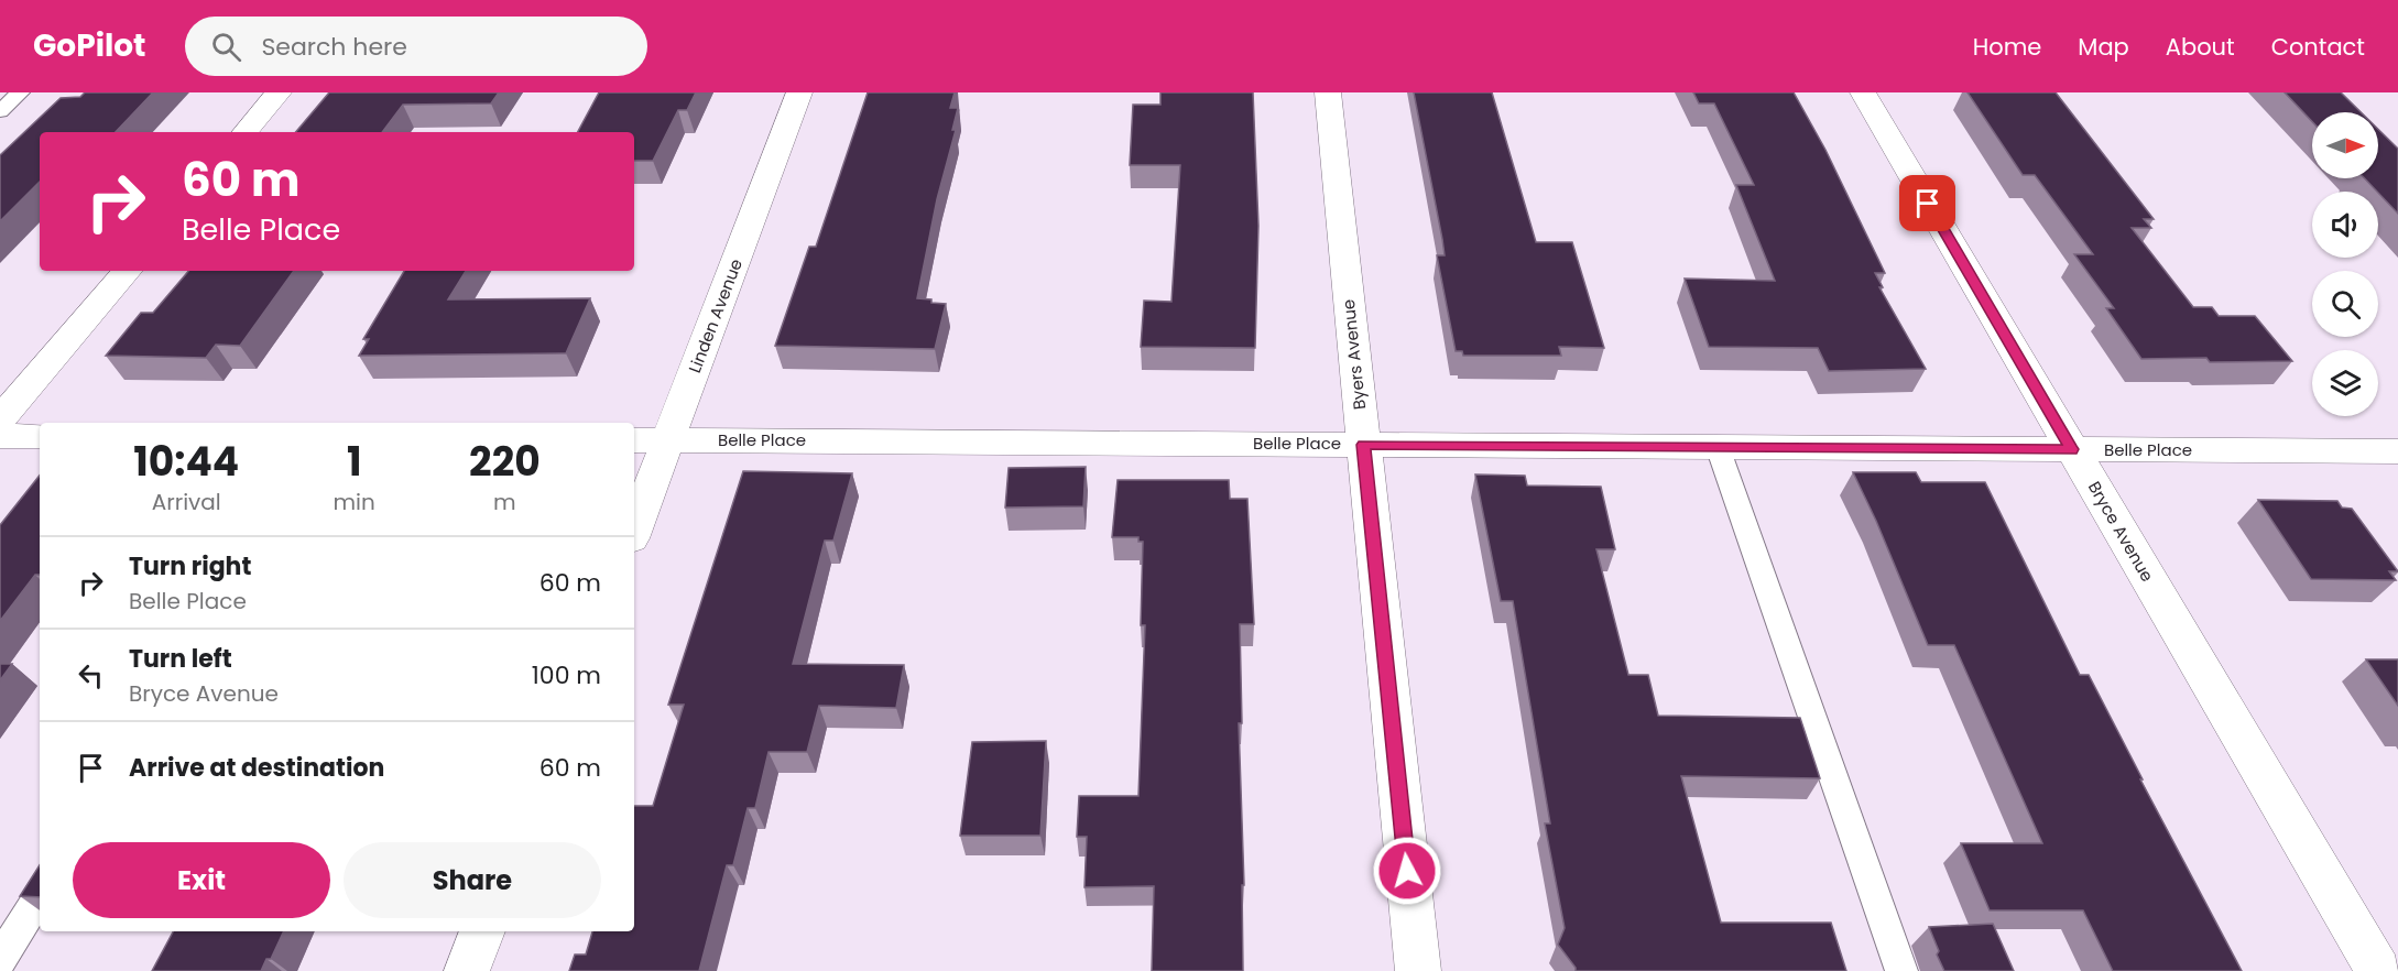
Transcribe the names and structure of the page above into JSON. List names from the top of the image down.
{
  "streets": {
    "street": [
      "Linden Avenue",
      "Byers Avenue",
      "Belle Place",
      "Bryce Avenue"
    ]
  },
  "crossings": [
    ["Linden Avenue", "Belle Place"],
    ["Byers Avenue", "Belle Place"],
    ["Belle Place", "Bryce Avenue"]
  ],
  "north": "right",
  "page": {
    "header": "GoPilot",
    "search": "Search here",
    "nav": [
      "Home",
      "Map",
      "About",
      "Contact"
    ],
    "turn": ["60 m", "Belle Place"],
    "eta": [
      "10:44",
      "Arrival",
      "1",
      "min",
      "220",
      "m"
    ],
    "list": [
      {
        "name": "Turn right",
        "note": "Belle Place",
        "value": "60 m"
      },
      {
        "name": "Turn left",
        "note": "Bryce Avenue",
        "value": "100 m"
      },
      {
        "name": "Arrive at destination",
        "value": "60 m"
      }
    ],
    "buttons": ["Exit", "Share"]
  }
}
